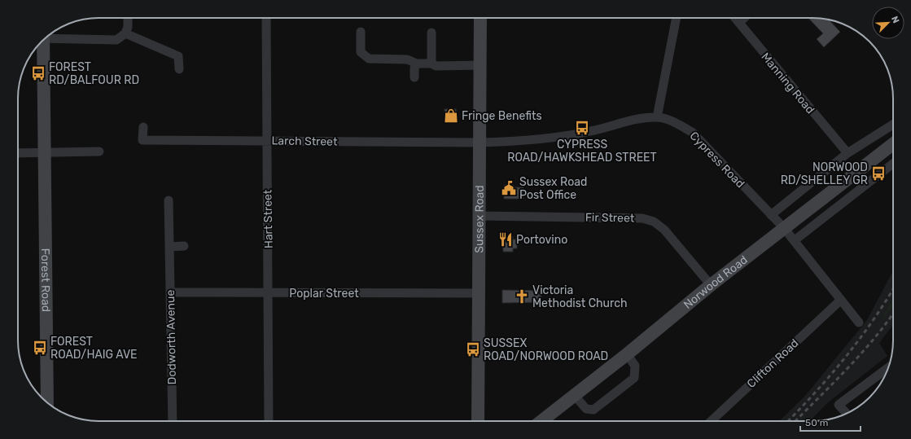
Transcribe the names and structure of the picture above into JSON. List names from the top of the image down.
{
  "streets": {
    "street": [
      "Manning Road",
      "Larch Street",
      "Cypress Road",
      "Fir Street",
      "Hart Street",
      "Sussex Road",
      "Forest Road",
      "Norwood Road",
      "Poplar Street",
      "Dodworth Avenue",
      "Clifton Road"
    ]
  },
  "crossings": [
    ["Larch Street", "Cypress Road"],
    ["Larch Street", "Hart Street"],
    ["Larch Street", "Sussex Road"],
    ["Cypress Road", "Sussex Road"],
    ["Cypress Road", "Norwood Road"],
    ["Cypress Road", "Clifton Road"],
    ["Fir Street", "Sussex Road"],
    ["Fir Street", "Norwood Road"],
    ["Hart Street", "Poplar Street"],
    ["Sussex Road", "Poplar Street"],
    ["Poplar Street", "Dodworth Avenue"]
  ],
  "places": {
    "bus stop": [
      "FOREST RD/BALFOUR RD",
      "CYPRESS ROAD/HAWKSHEAD STREET",
      "NORWOOD RD/SHELLEY GR",
      "FOREST ROAD/HAIG AVE",
      "SUSSEX ROAD/NORWOOD ROAD"
    ],
    "shop": ["Fringe Benefits"],
    "public building": ["Sussex Road Post Office"],
    "restaurant": ["Portovino"],
    "church": ["Victoria Methodist Church"]
  },
  "scale_bar": "50 m",
  "north": "top right"
}
